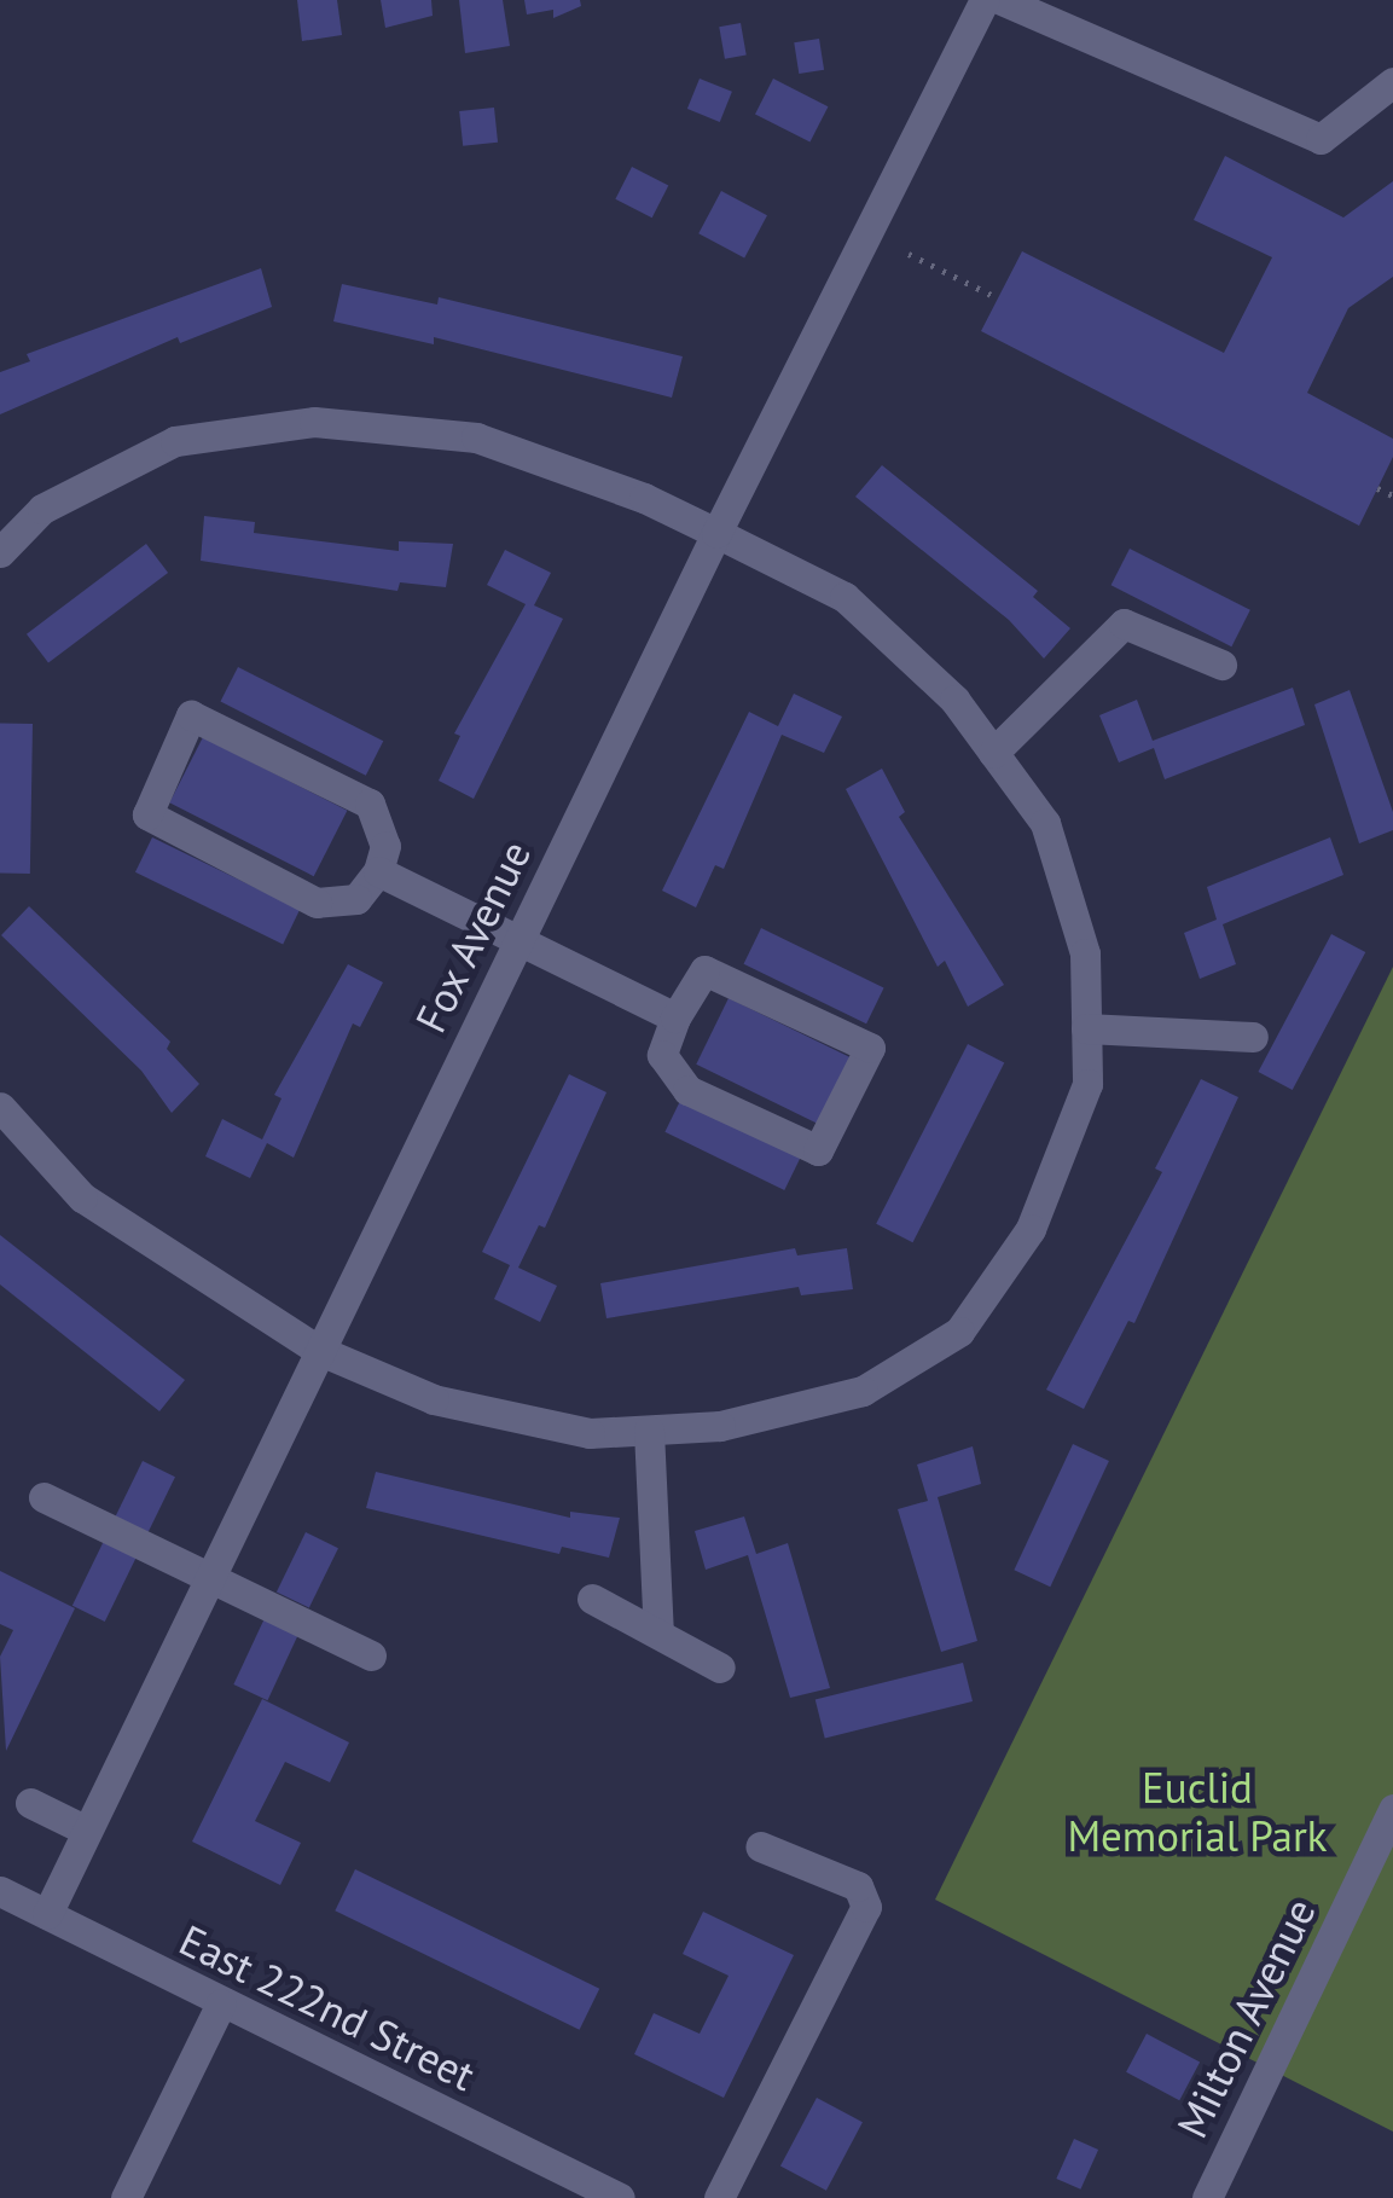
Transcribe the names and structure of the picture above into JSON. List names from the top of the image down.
{
  "streets": {
    "street": ["Fox Avenue", "East 222nd Street", "Milton Avenue"]
  },
  "crossings": [
    ["Fox Avenue", "East 222nd Street"]
  ],
  "parks": ["Euclid Memorial Park"]
}
